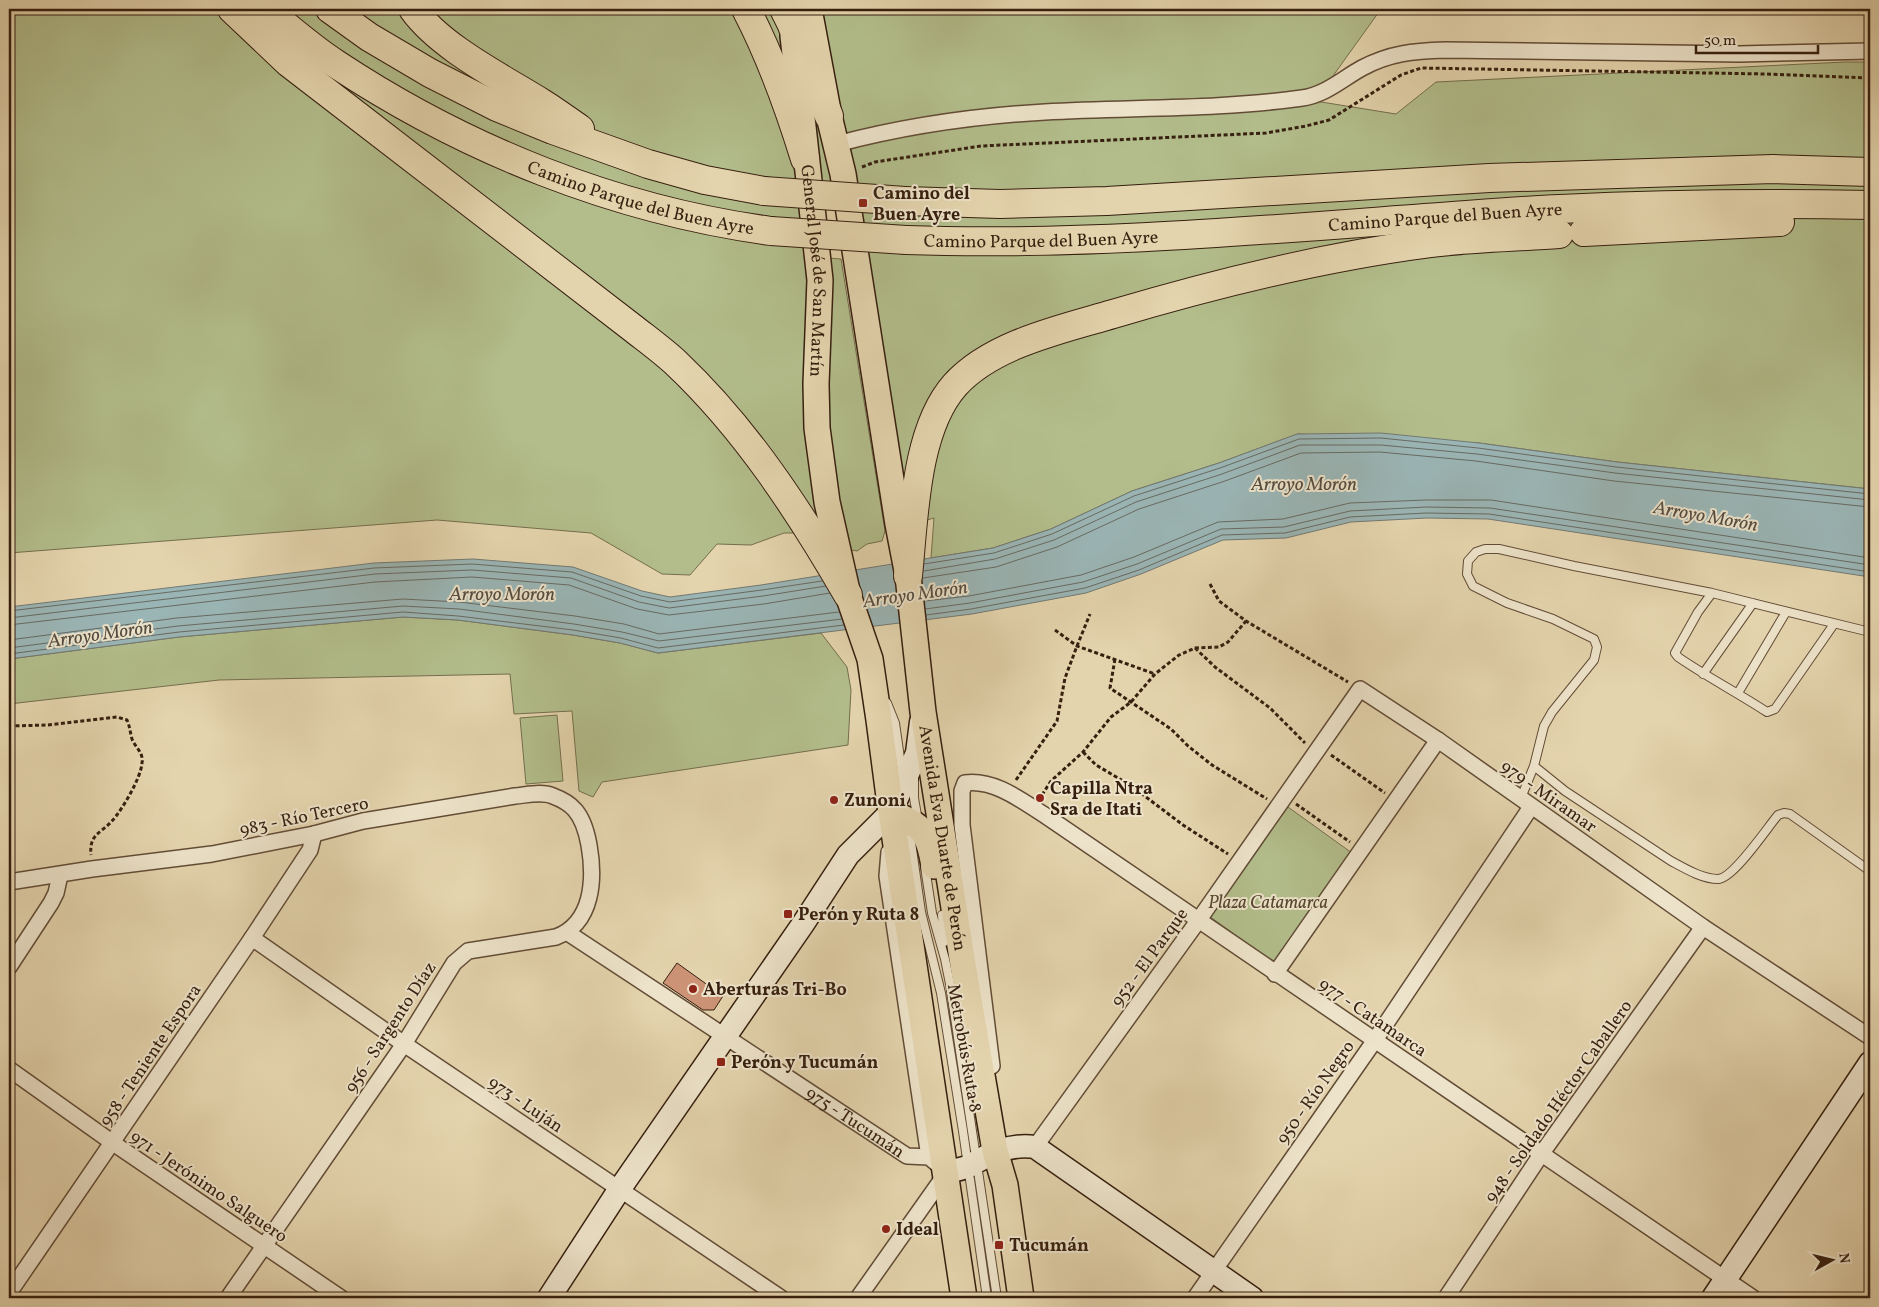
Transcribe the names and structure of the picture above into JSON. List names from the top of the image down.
{
  "streets": {
    "highway": ["Camino Parque del Buen Ayre"],
    "main road": ["General José de San Martín", "Avenida Eva Duarte de Perón", "975 - Tucumán"],
    "street": [
      "979 - Miramar",
      "983 - Río Tercero",
      "952 - El Parque",
      "977 - Catamarca",
      "956 - Sargento Díaz",
      "958 - Teniente Espora",
      "950 - Río Negro",
      "948 - Soldado Héctor Caballero",
      "973 - Luján",
      "971 - Jerónimo Salguero"
    ],
    "lane": ["Metrobús Ruta 8"]
  },
  "crossings": [
    ["979 - Miramar", "952 - El Parque"],
    ["979 - Miramar", "950 - Río Negro"],
    ["979 - Miramar", "948 - Soldado Héctor Caballero"],
    ["983 - Río Tercero", "956 - Sargento Díaz"],
    ["983 - Río Tercero", "958 - Teniente Espora"],
    ["983 - Río Tercero", "975 - Tucumán"],
    ["Avenida Eva Duarte de Perón", "977 - Catamarca"],
    ["Avenida Eva Duarte de Perón", "Metrobús Ruta 8"],
    ["Avenida Eva Duarte de Perón", "975 - Tucumán"],
    ["952 - El Parque", "977 - Catamarca"],
    ["952 - El Parque", "975 - Tucumán"],
    ["977 - Catamarca", "950 - Río Negro"],
    ["977 - Catamarca", "948 - Soldado Héctor Caballero"],
    ["956 - Sargento Díaz", "973 - Luján"],
    ["956 - Sargento Díaz", "975 - Tucumán"],
    ["956 - Sargento Díaz", "971 - Jerónimo Salguero"],
    ["958 - Teniente Espora", "973 - Luján"],
    ["958 - Teniente Espora", "971 - Jerónimo Salguero"]
  ],
  "water": ["Arroyo Morón"],
  "parks": ["Plaza Catamarca"],
  "places": {
    "transit": [
      "Camino del Buen Ayre",
      "Perón y Ruta 8",
      "Perón y Tucumán",
      "Tucumán"
    ],
    "other": [
      "Capilla Ntra Sra de Itati",
      "Zunoni",
      "Aberturas Tri-Bo",
      "Ideal"
    ]
  },
  "scale_bar": "50 m",
  "north": "right"
}
